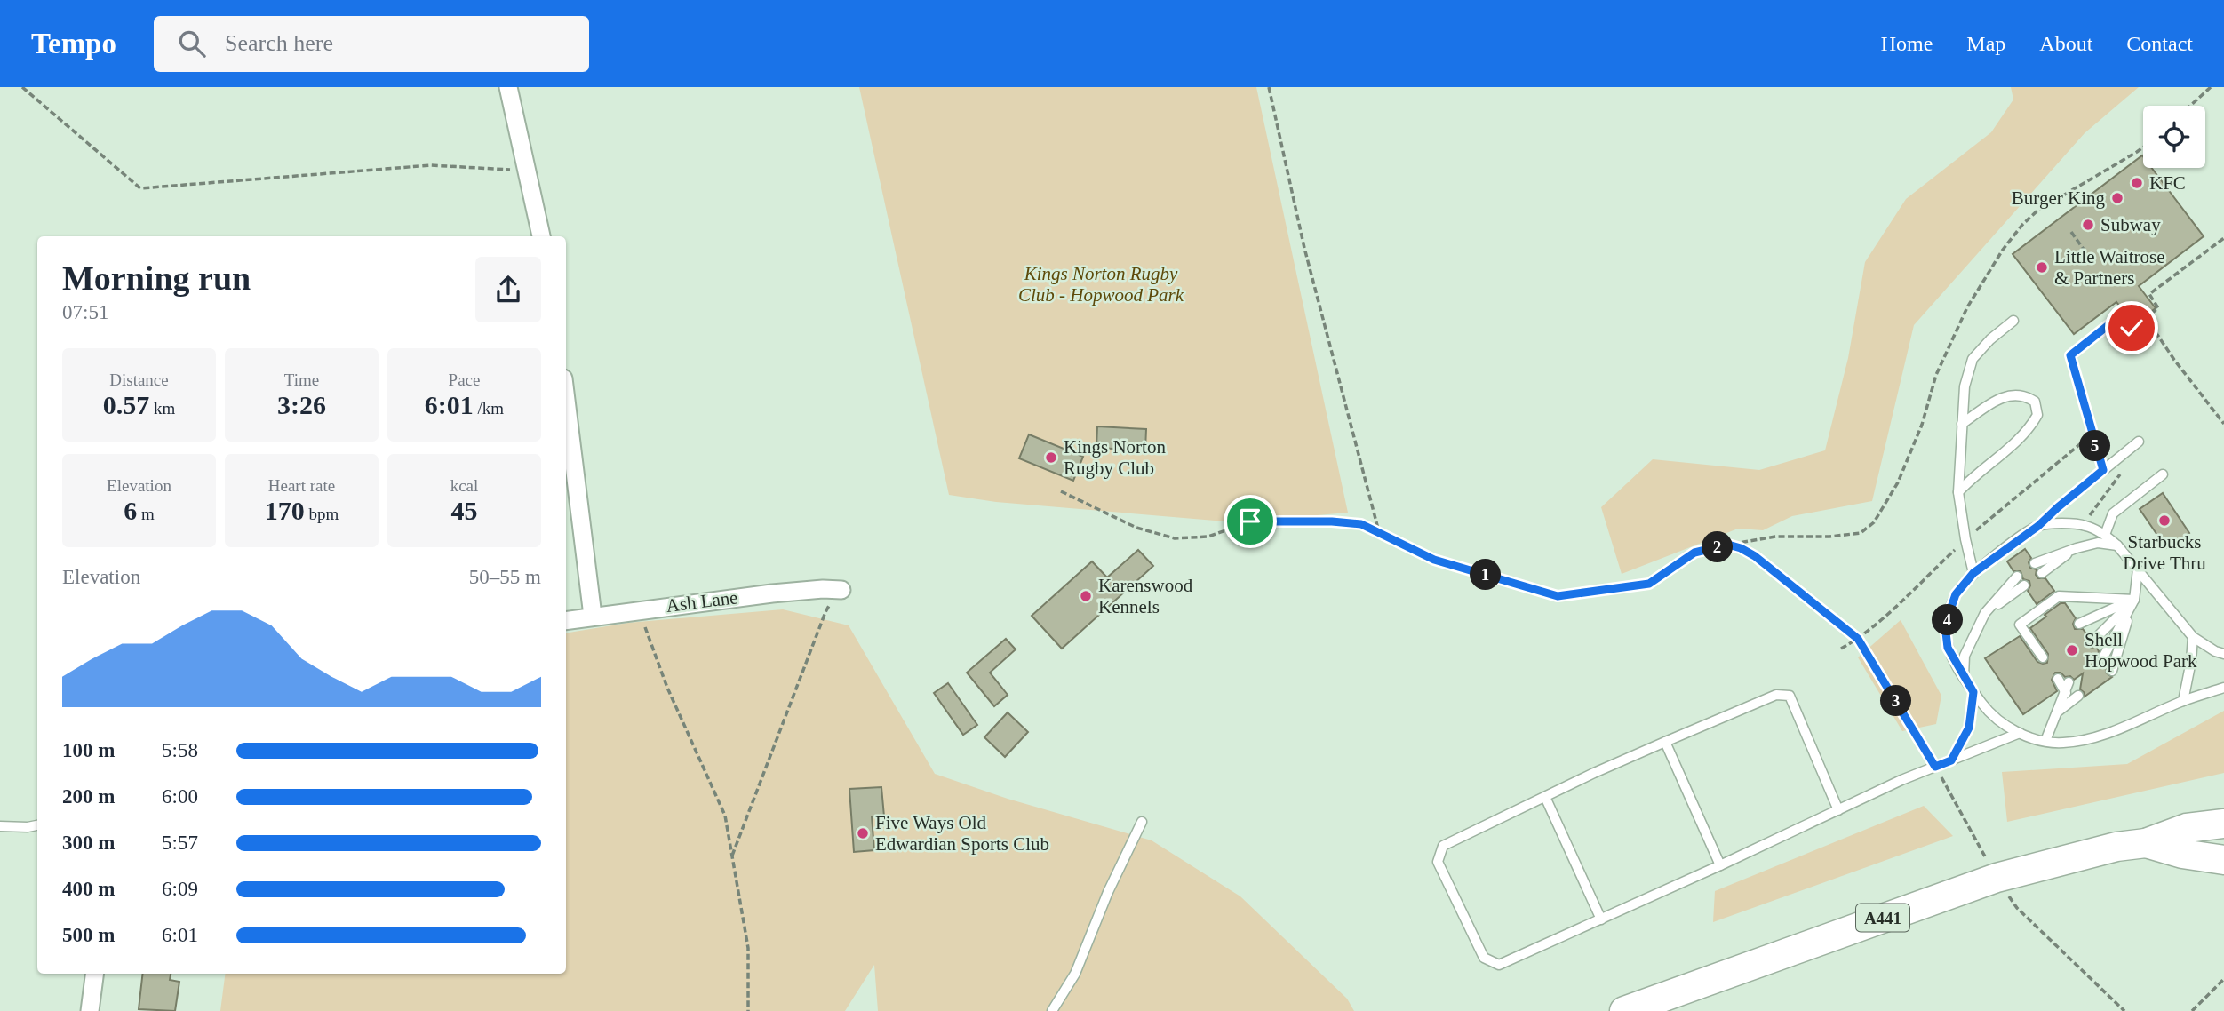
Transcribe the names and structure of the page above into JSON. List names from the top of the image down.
{
  "streets": {
    "highway": ["A441"],
    "street": ["Ash Lane"]
  },
  "parks": ["Kings Norton Rugby Club - Hopwood Park"],
  "places": [
    "KFC",
    "Burger King",
    "Subway",
    "Little Waitrose & Partners",
    "Kings Norton Rugby Club",
    "Starbucks Drive Thru",
    "Karenswood Kennels",
    "Shell Hopwood Park",
    "Five Ways Old Edwardian Sports Club"
  ],
  "page": {
    "header": "Tempo",
    "search": "Search here",
    "nav": [
      "Home",
      "Map",
      "About",
      "Contact"
    ],
    "heading": ["Morning run", "07:51"],
    "stats": [
      ["Distance", "0.57 km"],
      ["Time", "3:26"],
      ["Pace", "6:01 /km"],
      ["Elevation", "6 m"],
      ["Heart rate", "170 bpm"],
      ["kcal", "45"]
    ],
    "pins": [
      "5",
      "2",
      "1",
      "4",
      "3"
    ],
    "chart": ["Elevation", "50–55 m"],
    "list": [
      {
        "name": "100 m",
        "note": "5:58"
      },
      {
        "name": "200 m",
        "note": "6:00"
      },
      {
        "name": "300 m",
        "note": "5:57"
      },
      {
        "name": "400 m",
        "note": "6:09"
      },
      {
        "name": "500 m",
        "note": "6:01"
      }
    ]
  }
}
